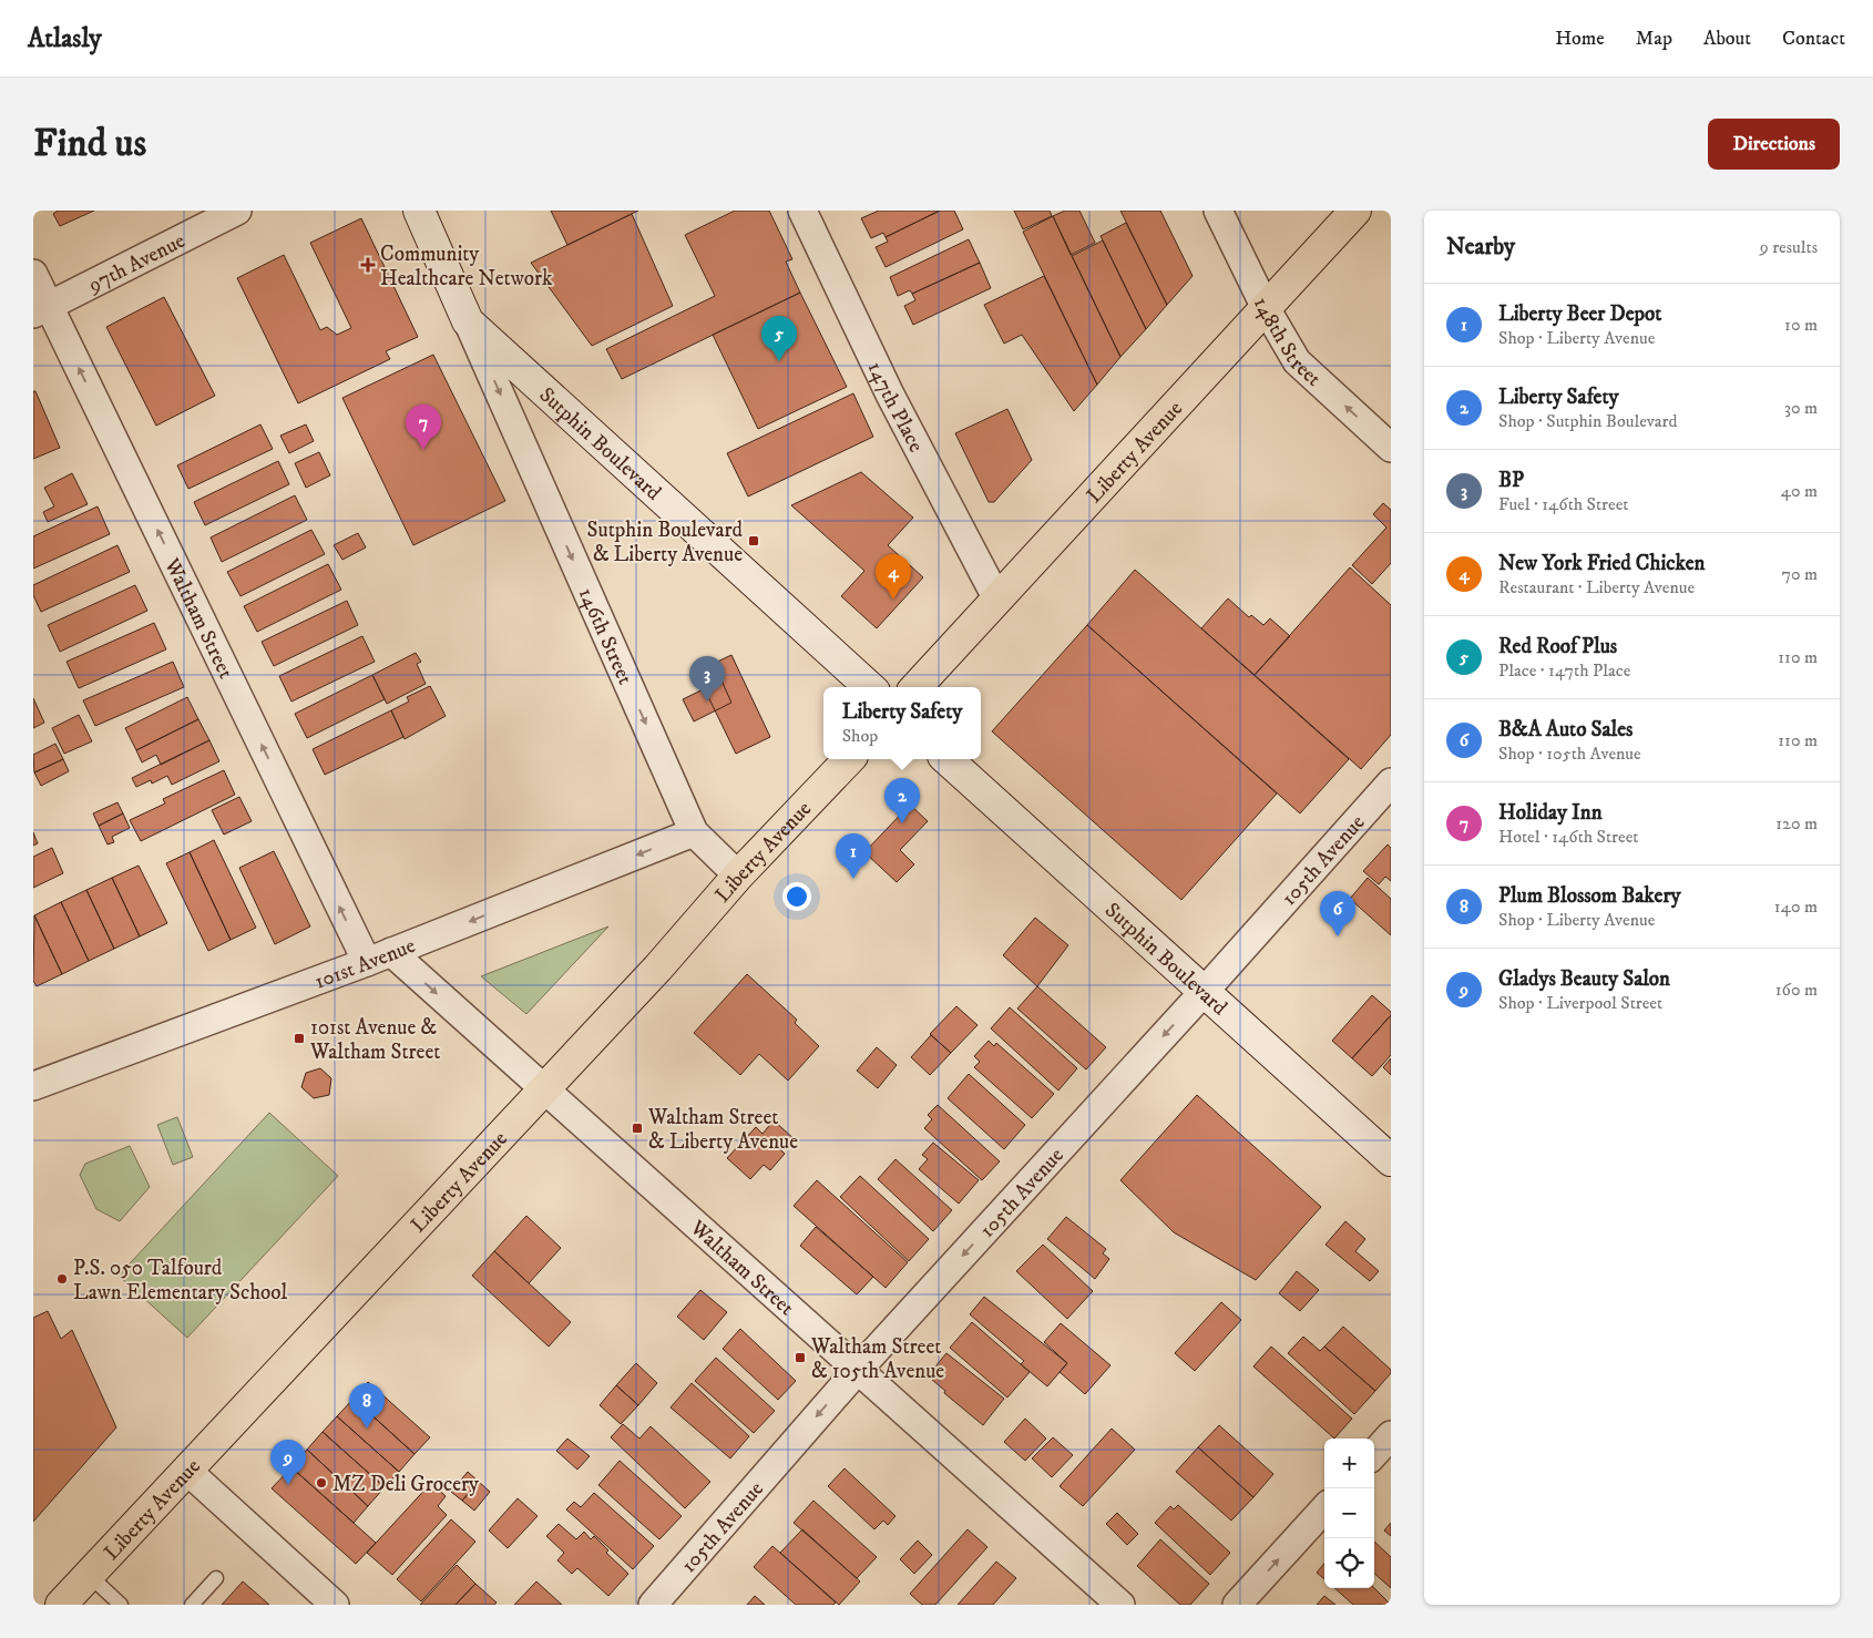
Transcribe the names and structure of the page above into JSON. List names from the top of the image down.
{
  "streets": {
    "main road": ["Sutphin Boulevard", "Liberty Avenue"],
    "street": [
      "97th Avenue",
      "148th Street",
      "147th Place",
      "Waltham Street",
      "146th Street",
      "105th Avenue",
      "101st Avenue"
    ]
  },
  "crossings": [
    ["97th Avenue", "Waltham Street"],
    ["148th Street", "Liberty Avenue"],
    ["147th Place", "Liberty Avenue"],
    ["Sutphin Boulevard", "146th Street"],
    ["Sutphin Boulevard", "105th Avenue"],
    ["Liberty Avenue", "Waltham Street"],
    ["Liberty Avenue", "146th Street"],
    ["Waltham Street", "105th Avenue"],
    ["Waltham Street", "101st Avenue"],
    ["146th Street", "101st Avenue"]
  ],
  "one_way": [
    "148th Street",
    "146th Street",
    "105th Avenue",
    "101st Avenue"
  ],
  "places": {
    "health": ["Community Healthcare Network"],
    "transit": [
      "Sutphin Boulevard & Liberty Avenue",
      "101st Avenue & Waltham Street",
      "Waltham Street & Liberty Avenue",
      "Waltham Street & 105th Avenue"
    ],
    "other": ["P.S. 050 Talfourd Lawn Elementary School", "MZ Deli Grocery"]
  },
  "page": {
    "header": "Atlasly",
    "nav": [
      "Home",
      "Map",
      "About",
      "Contact"
    ],
    "buttons": "Directions",
    "title": "Find us",
    "heading": ["Nearby", "9 results"],
    "list": [
      {
        "mark": "1",
        "name": "Liberty Beer Depot",
        "note": "Shop · Liberty Avenue",
        "value": "10 m"
      },
      {
        "mark": "2",
        "name": "Liberty Safety",
        "note": "Shop · Sutphin Boulevard",
        "value": "30 m"
      },
      {
        "mark": "3",
        "name": "BP",
        "note": "Fuel · 146th Street",
        "value": "40 m"
      },
      {
        "mark": "4",
        "name": "New York Fried Chicken",
        "note": "Restaurant · Liberty Avenue",
        "value": "70 m"
      },
      {
        "mark": "5",
        "name": "Red Roof Plus",
        "note": "Place · 147th Place",
        "value": "110 m"
      },
      {
        "mark": "6",
        "name": "B&A Auto Sales",
        "note": "Shop · 105th Avenue",
        "value": "110 m"
      },
      {
        "mark": "7",
        "name": "Holiday Inn",
        "note": "Hotel · 146th Street",
        "value": "120 m"
      },
      {
        "mark": "8",
        "name": "Plum Blossom Bakery",
        "note": "Shop · Liberty Avenue",
        "value": "140 m"
      },
      {
        "mark": "9",
        "name": "Gladys Beauty Salon",
        "note": "Shop · Liverpool Street",
        "value": "160 m"
      }
    ],
    "pins": [
      "5",
      "7",
      "4",
      "3",
      "2",
      "1",
      "6",
      "8",
      "9"
    ],
    "popup": ["Liberty Safety", "Shop"],
    "map_buttons": ["+", "−"]
  }
}
